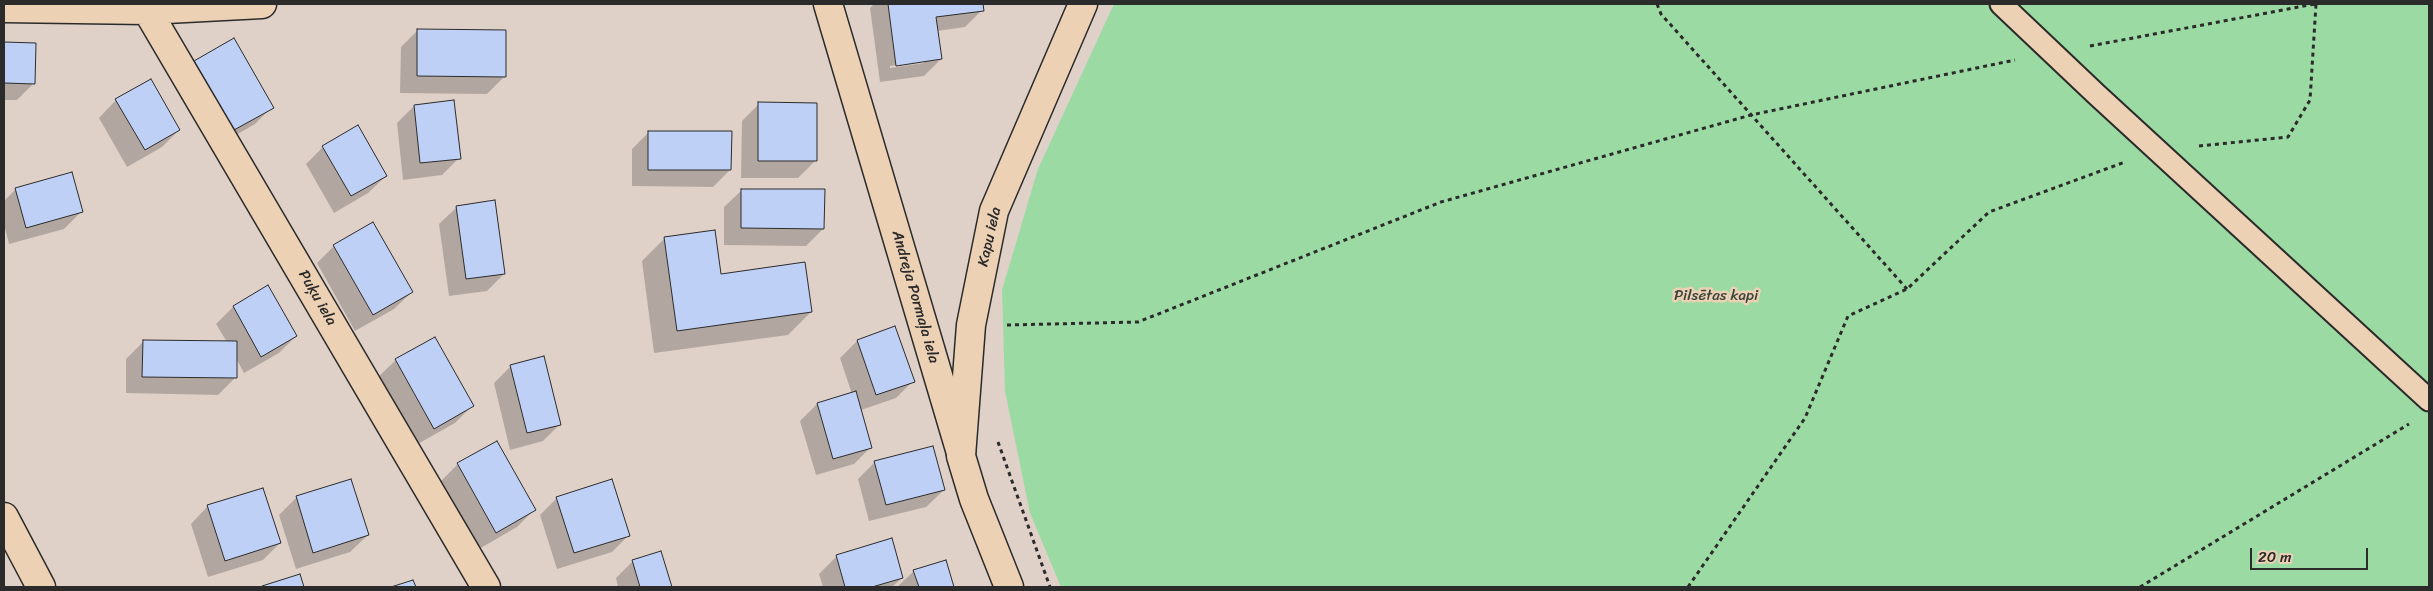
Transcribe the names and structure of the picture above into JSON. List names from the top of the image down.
{
  "streets": {
    "street": ["Kapu iela", "Andreja Pormaļa iela", "Puķu iela"]
  },
  "crossings": [
    ["Kapu iela", "Andreja Pormaļa iela"]
  ],
  "parks": ["Pilsētas kapi"],
  "scale_bar": "20 m"
}
